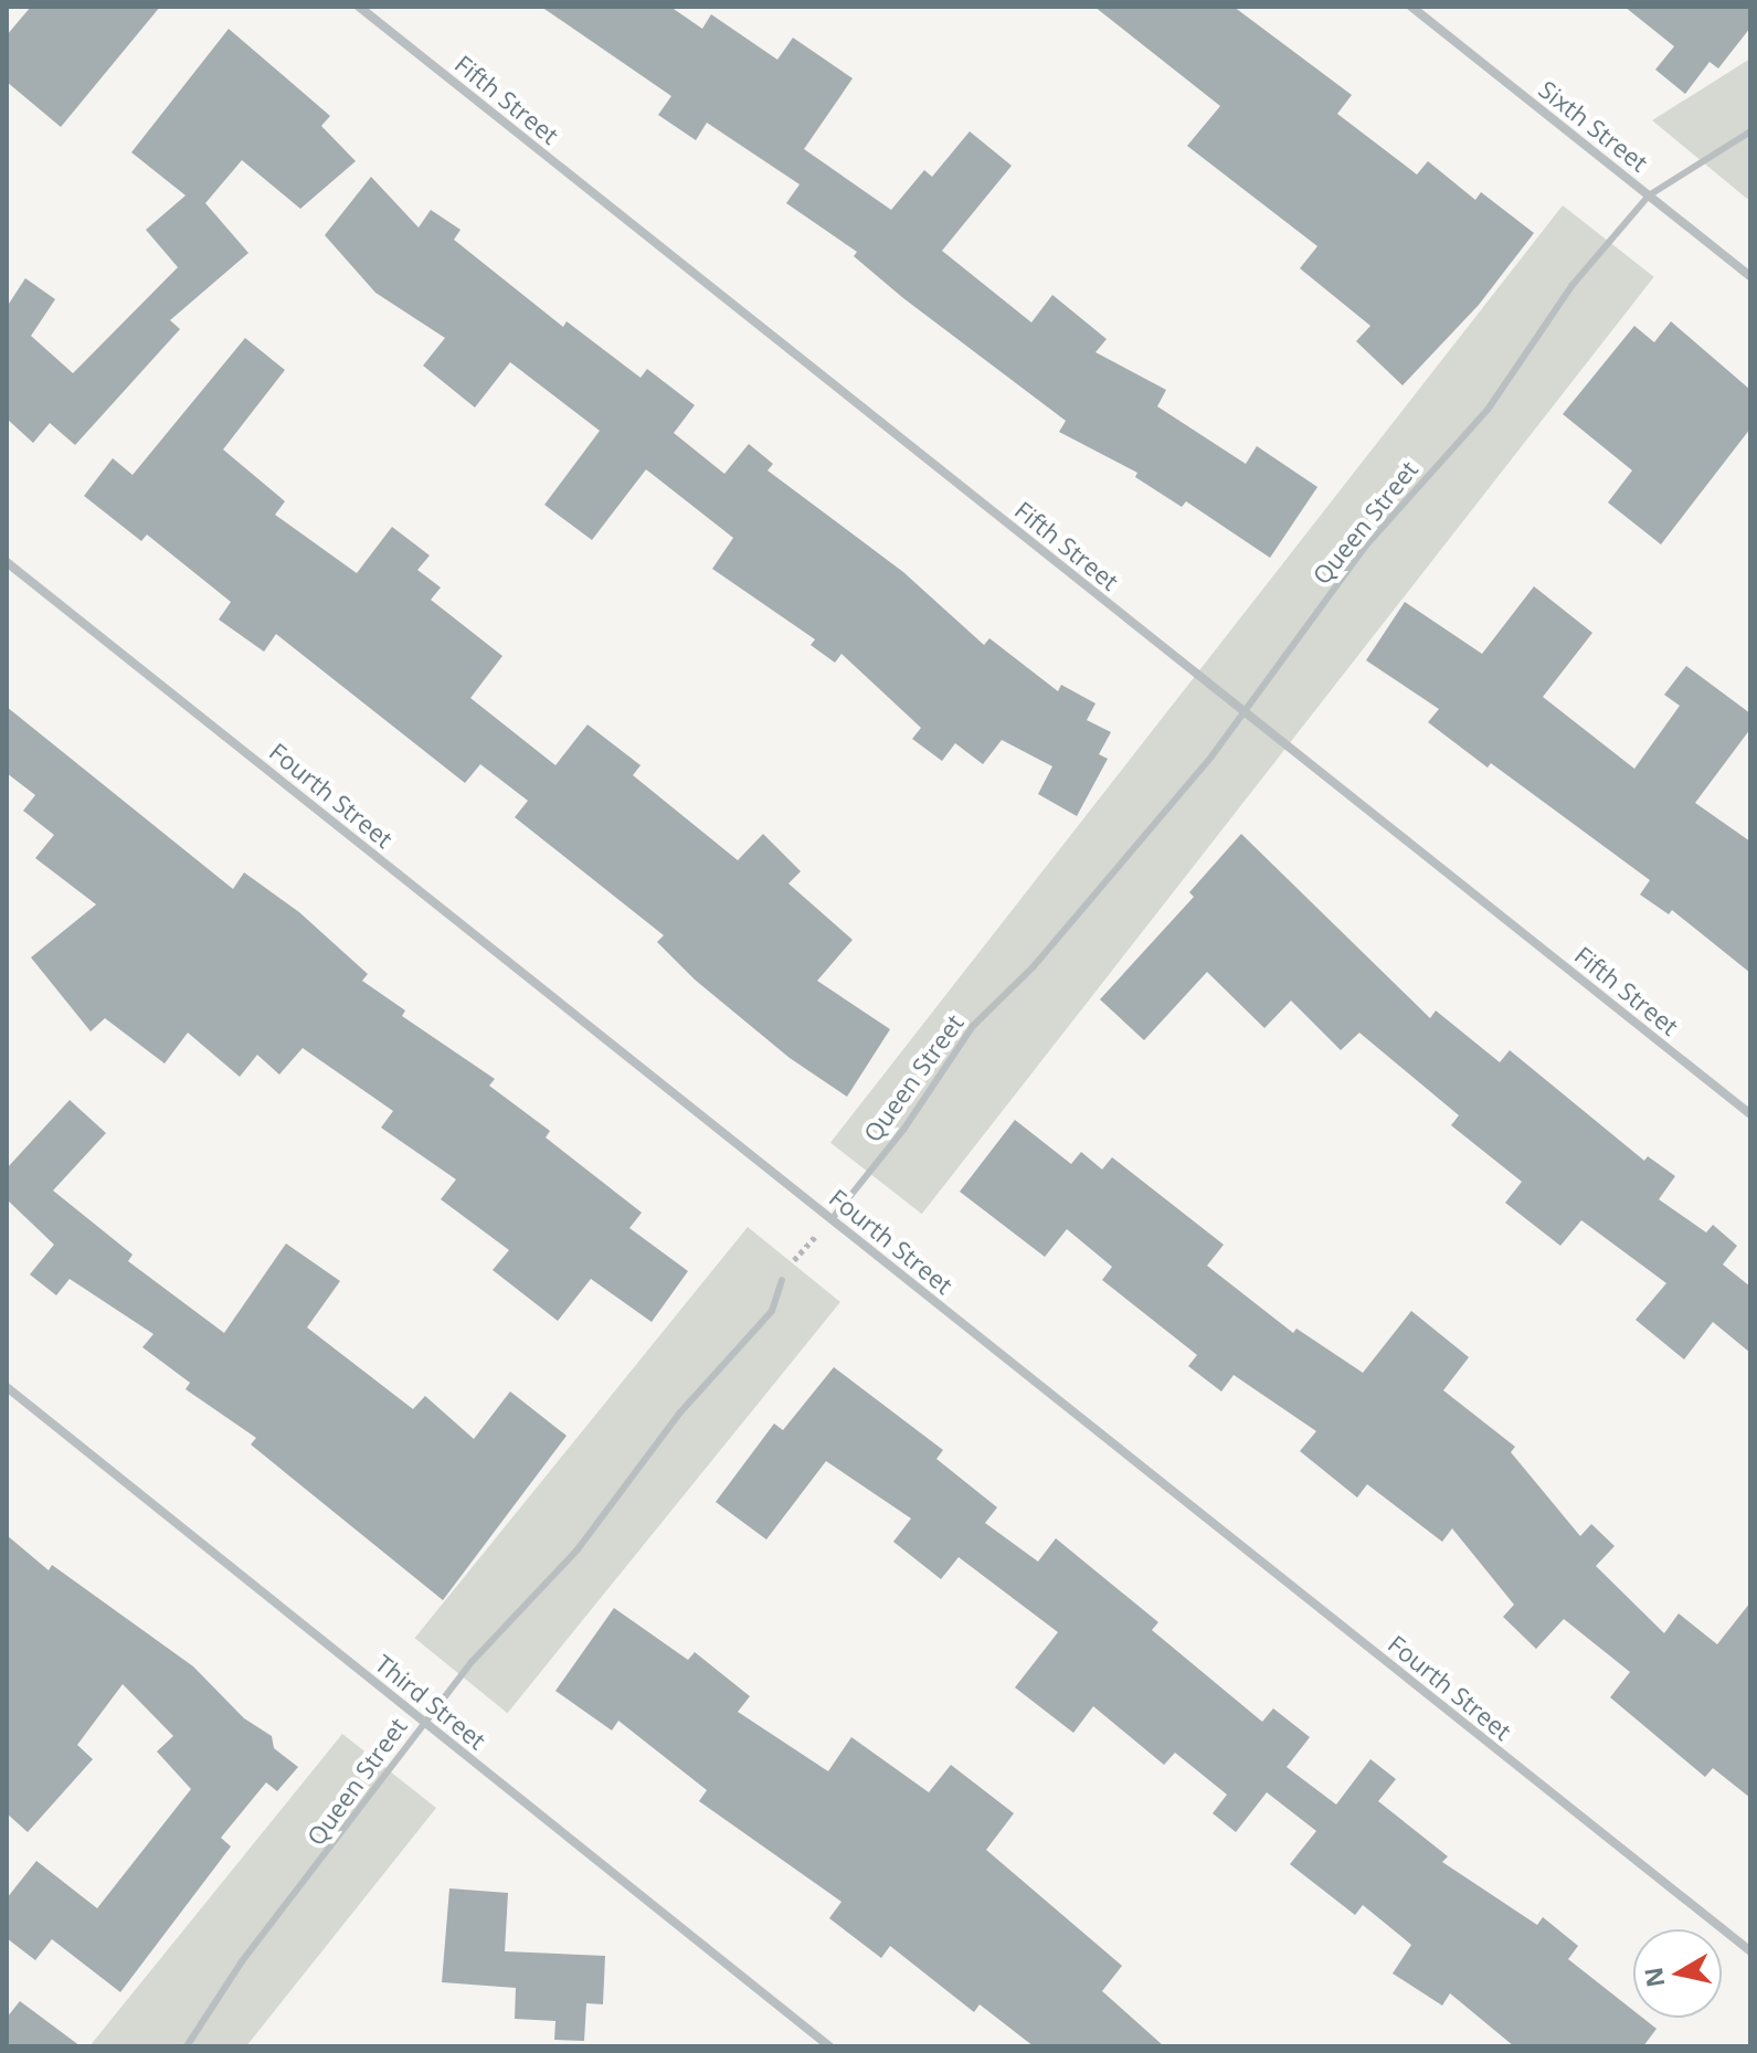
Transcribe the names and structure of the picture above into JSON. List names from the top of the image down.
{
  "streets": {
    "street": [
      "Fifth Street",
      "Sixth Street",
      "Fourth Street",
      "Third Street"
    ],
    "lane": ["Queen Street"]
  },
  "crossings": [
    ["Fifth Street", "Queen Street"],
    ["Sixth Street", "Queen Street"],
    ["Queen Street", "Fourth Street"],
    ["Queen Street", "Third Street"]
  ],
  "north": "left"
}
